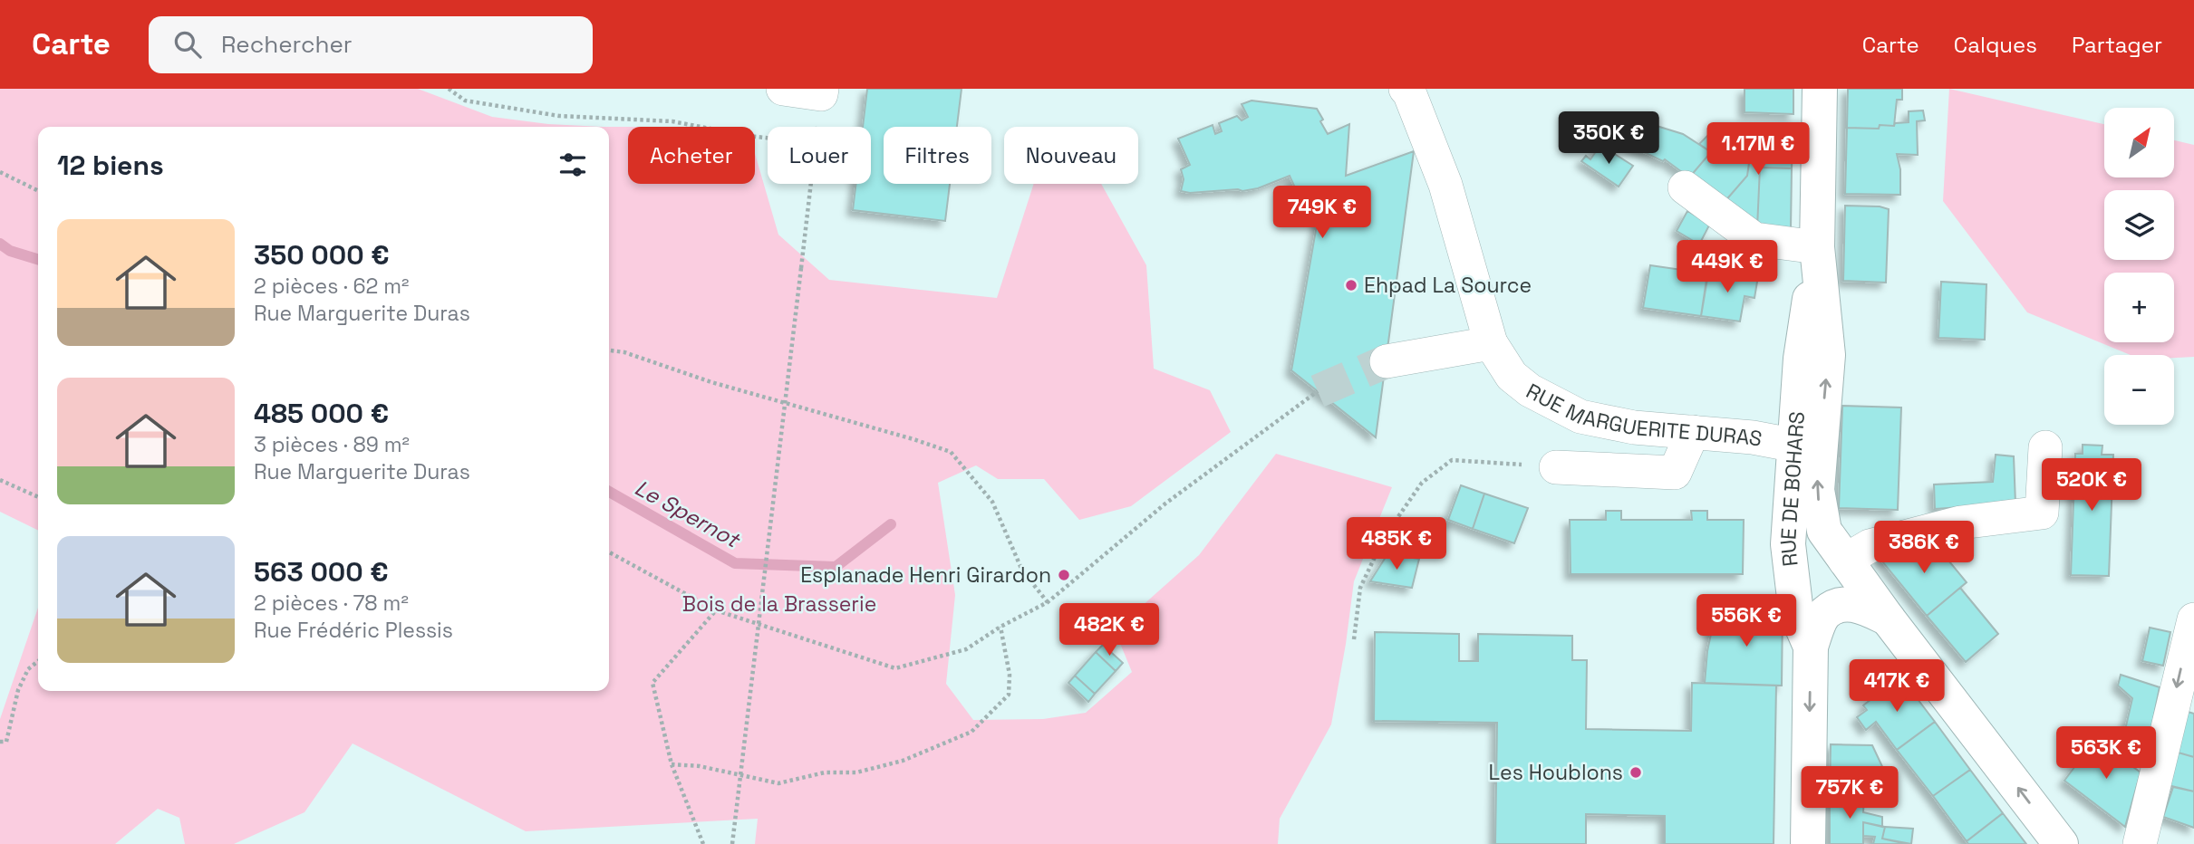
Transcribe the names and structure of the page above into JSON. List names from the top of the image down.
{
  "streets": {
    "main road": ["RUE DE BOHARS"],
    "street": ["RUE MARGUERITE DURAS"]
  },
  "crossings": [
    ["RUE MARGUERITE DURAS", "RUE DE BOHARS"]
  ],
  "water": ["Le Spernot"],
  "parks": ["Bois de la Brasserie"],
  "places": ["Ehpad La Source", "Esplanade Henri Girardon", "Les Houblons"],
  "north": "top right",
  "page": {
    "header": "Carte",
    "search": "Rechercher",
    "nav": ["Carte", "Calques", "Partager"],
    "map_buttons": ["+", "−"],
    "price": [
      "350K €",
      "1.17M €",
      "749K €",
      "449K €",
      "520K €",
      "485K €",
      "386K €",
      "556K €",
      "482K €",
      "417K €",
      "563K €",
      "757K €"
    ],
    "chip": [
      "Acheter",
      "Louer",
      "Filtres",
      "Nouveau"
    ],
    "heading": "12 biens",
    "list": [
      {
        "name": "350 000 €",
        "note": "2 pièces · 62 m² · Rue Marguerite Duras"
      },
      {
        "name": "485 000 €",
        "note": "3 pièces · 89 m² · Rue Marguerite Duras"
      },
      {
        "name": "563 000 €",
        "note": "2 pièces · 78 m² · Rue Frédéric Plessis"
      }
    ]
  }
}
